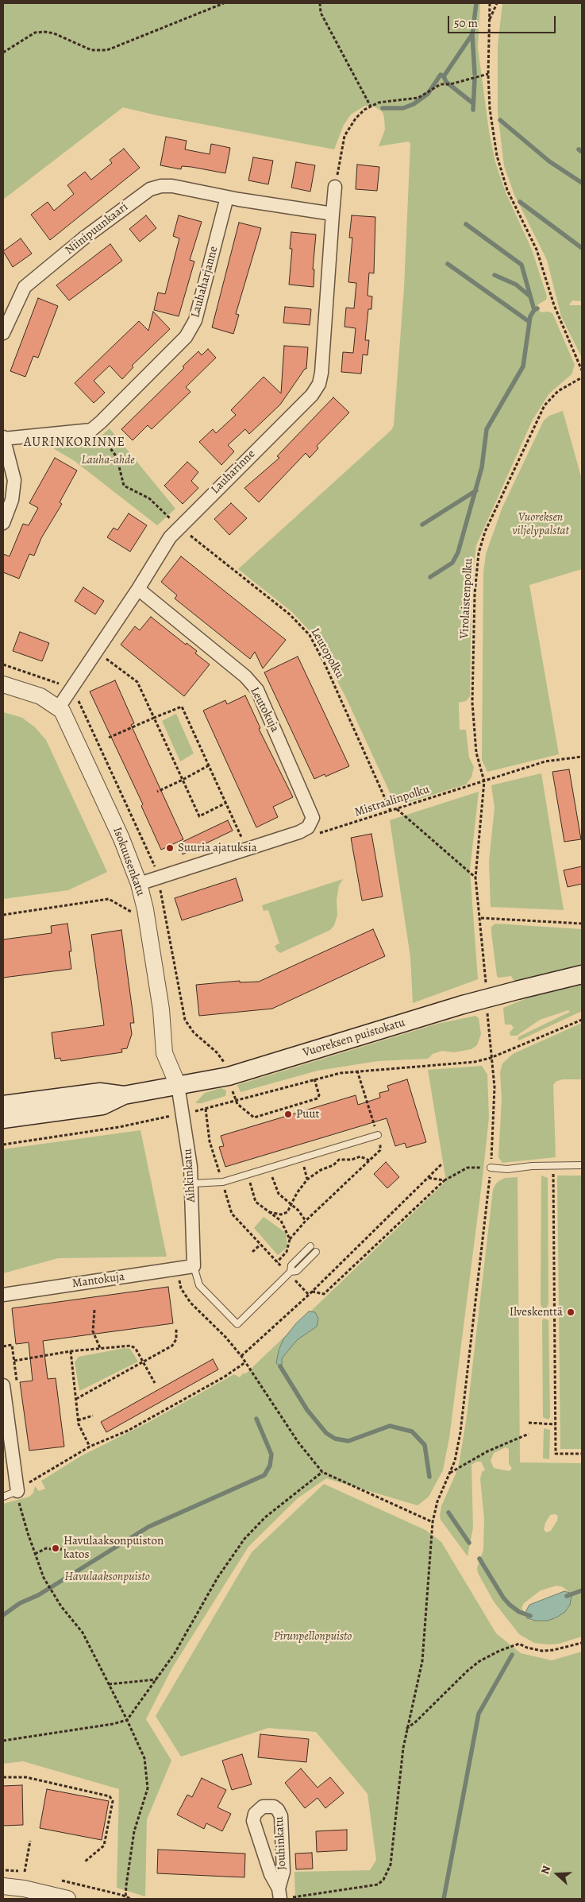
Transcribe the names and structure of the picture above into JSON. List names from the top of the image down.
{
  "streets": {
    "main road": ["Vuoreksen puistokatu"],
    "street": [
      "Niinipuunkaari",
      "Lauhaharjanne",
      "Lauharinne",
      "Leutokuja",
      "Isokuusenkatu",
      "Aihkinkatu",
      "Mantokuja",
      "Jouhinkatu"
    ],
    "path": ["Virolaistenpolku", "Leutopolku", "Mistraalinpolku"]
  },
  "crossings": [
    ["Niinipuunkaari", "Lauhaharjanne"],
    ["Lauhaharjanne", "Leutopolku"],
    ["Lauharinne", "Leutopolku"],
    ["Lauharinne", "Leutokuja"],
    ["Lauharinne", "Isokuusenkatu"],
    ["Virolaistenpolku", "Mistraalinpolku"],
    ["Leutopolku", "Mistraalinpolku"],
    ["Leutokuja", "Mistraalinpolku"],
    ["Isokuusenkatu", "Vuoreksen puistokatu"],
    ["Isokuusenkatu", "Aihkinkatu"],
    ["Vuoreksen puistokatu", "Aihkinkatu"],
    ["Aihkinkatu", "Mantokuja"]
  ],
  "districts": ["AURINKORINNE"],
  "parks": [
    "Lauha-ahde",
    "Vuoreksen viljelypalstat",
    "Havulaaksonpuisto",
    "Pirunpellonpuisto"
  ],
  "places": [
    "Suuria ajatuksia",
    "Puut",
    "Ilveskenttä",
    "Havulaaksonpuiston katos"
  ],
  "scale_bar": "50 m",
  "north": "left"
}
